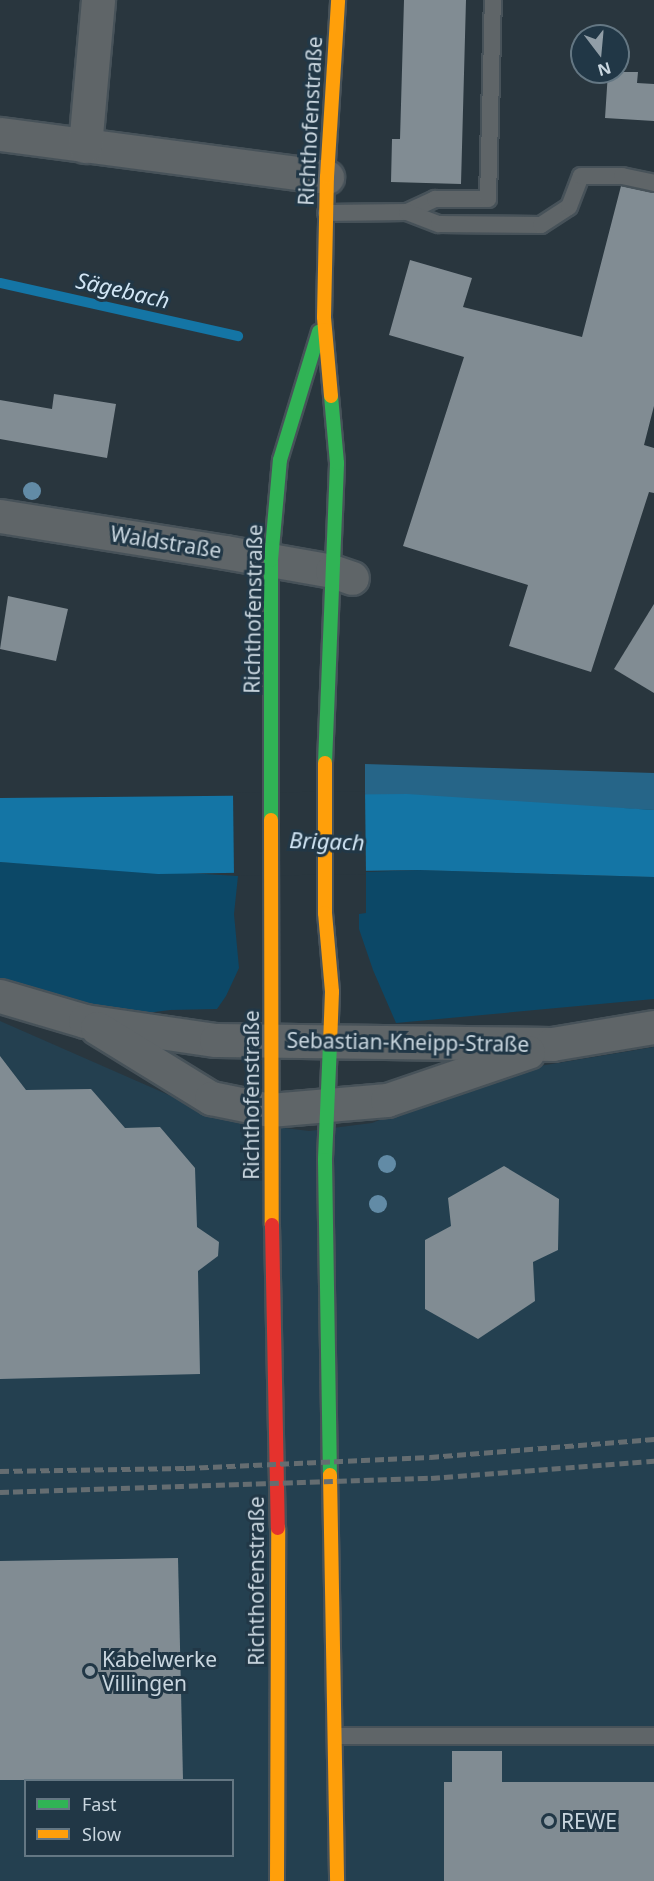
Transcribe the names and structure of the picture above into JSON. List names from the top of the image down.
{
  "streets": {
    "street": ["Richthofenstraße", "Waldstraße", "Sebastian-Kneipp-Straße"]
  },
  "crossings": [
    ["Richthofenstraße", "Waldstraße"],
    ["Richthofenstraße", "Sebastian-Kneipp-Straße"]
  ],
  "water": ["Sägebach", "Brigach"],
  "places": ["Kabelwerke Villingen", "REWE"],
  "legend": ["Fast", "Slow"],
  "north": "bottom"
}
